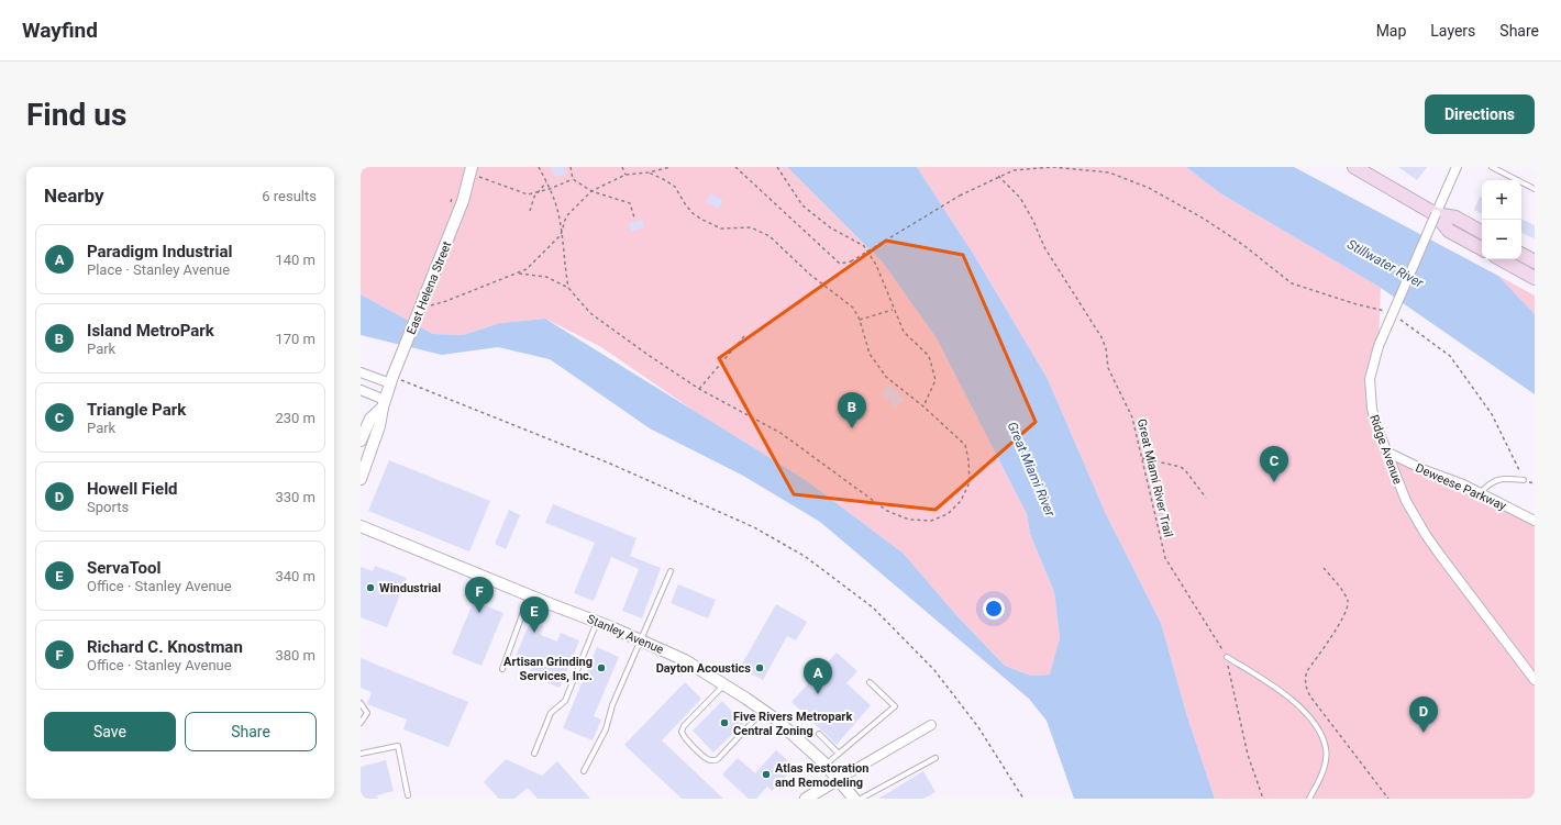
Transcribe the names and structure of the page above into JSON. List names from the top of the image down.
{
  "streets": {
    "street": [
      "East Helena Street",
      "Ridge Avenue",
      "Deweese Parkway",
      "Stanley Avenue"
    ],
    "path": ["Great Miami River Trail"]
  },
  "crossings": [
    ["Ridge Avenue", "Deweese Parkway"]
  ],
  "water": ["Stillwater River", "Great Miami River"],
  "places": [
    "Windustrial",
    "Artisan Grinding Services, Inc.",
    "Dayton Acoustics",
    "Five Rivers Metropark Central Zoning",
    "Atlas Restoration and Remodeling"
  ],
  "page": {
    "header": "Wayfind",
    "nav": ["Map", "Layers", "Share"],
    "buttons": [
      "Directions",
      ["Save", "Share"]
    ],
    "title": "Find us",
    "heading": ["Nearby", "6 results"],
    "map_buttons": ["+", "−"],
    "list": [
      {
        "mark": "A",
        "name": "Paradigm Industrial",
        "note": "Place · Stanley Avenue",
        "value": "140 m"
      },
      {
        "mark": "B",
        "name": "Island MetroPark",
        "note": "Park",
        "value": "170 m"
      },
      {
        "mark": "C",
        "name": "Triangle Park",
        "note": "Park",
        "value": "230 m"
      },
      {
        "mark": "D",
        "name": "Howell Field",
        "note": "Sports",
        "value": "330 m"
      },
      {
        "mark": "E",
        "name": "ServaTool",
        "note": "Office · Stanley Avenue",
        "value": "340 m"
      },
      {
        "mark": "F",
        "name": "Richard C. Knostman",
        "note": "Office · Stanley Avenue",
        "value": "380 m"
      }
    ],
    "pins": [
      "B",
      "C",
      "F",
      "E",
      "A",
      "D"
    ]
  }
}
